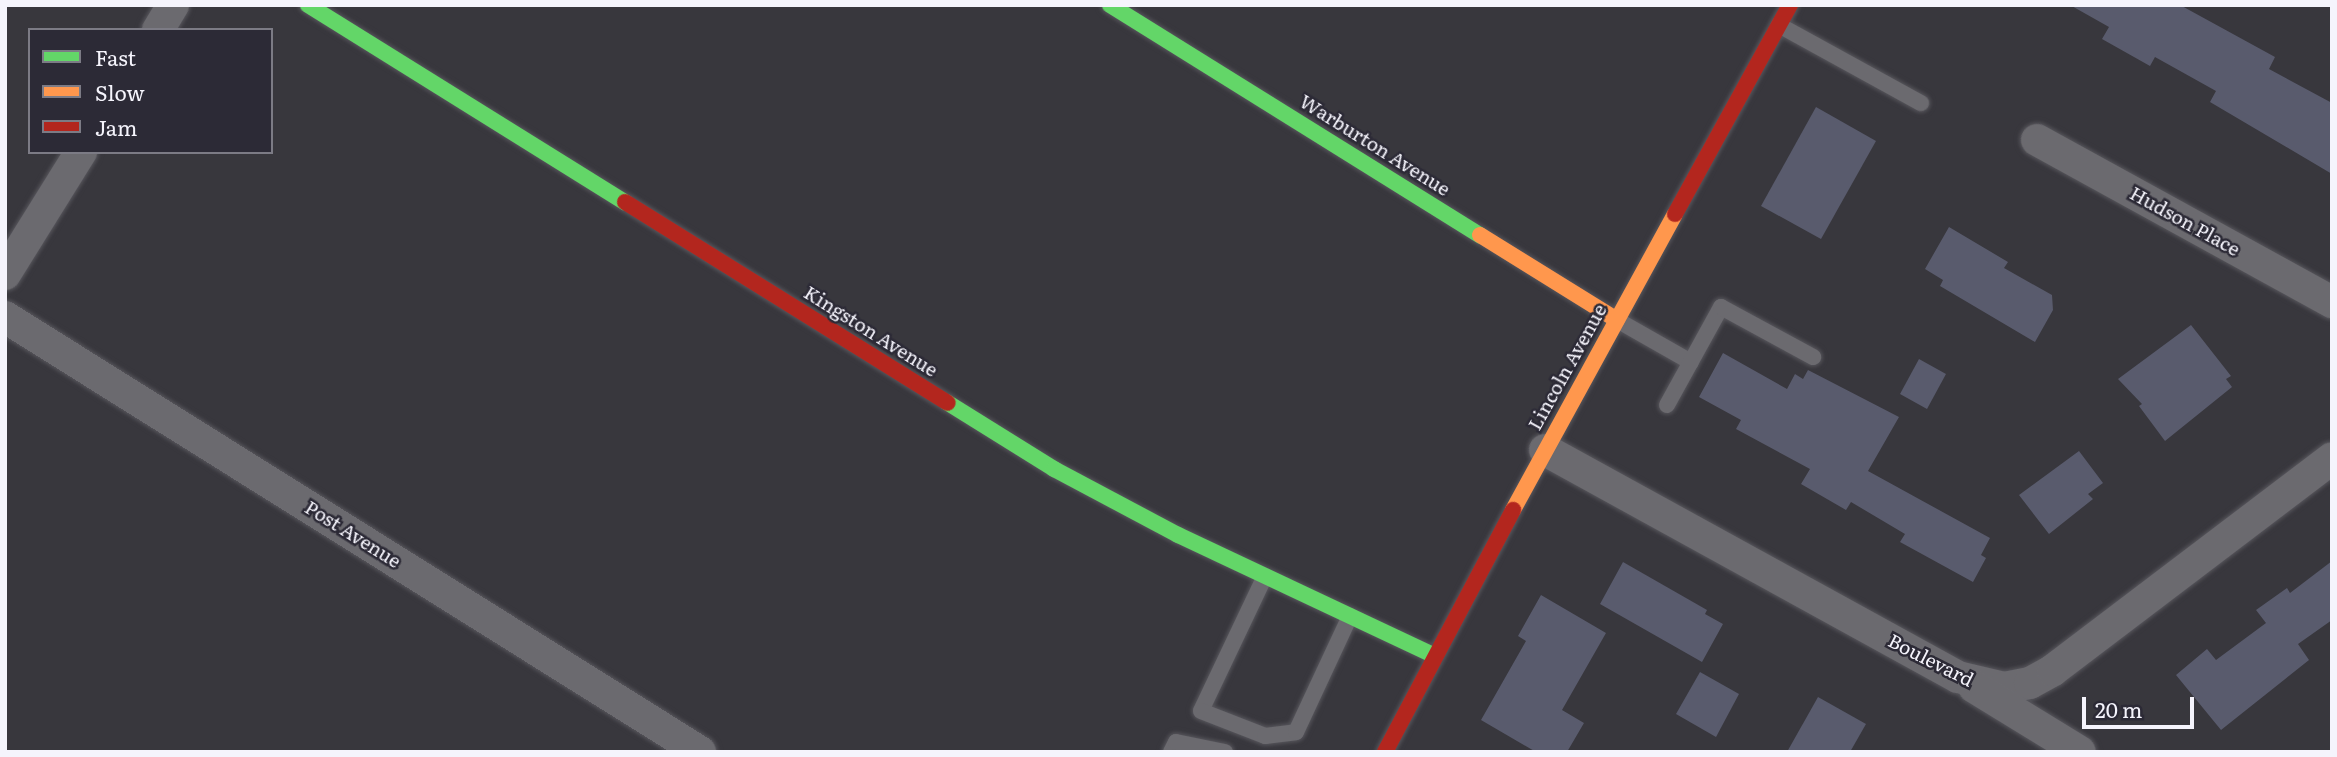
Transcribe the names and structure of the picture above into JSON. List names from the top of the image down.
{
  "streets": {
    "street": [
      "Warburton Avenue",
      "Hudson Place",
      "Kingston Avenue",
      "Lincoln Avenue",
      "Post Avenue",
      "Boulevard"
    ]
  },
  "crossings": [
    ["Warburton Avenue", "Lincoln Avenue"],
    ["Kingston Avenue", "Lincoln Avenue"],
    ["Lincoln Avenue", "Boulevard"]
  ],
  "legend": ["Fast", "Slow", "Jam"],
  "scale_bar": "20 m"
}
